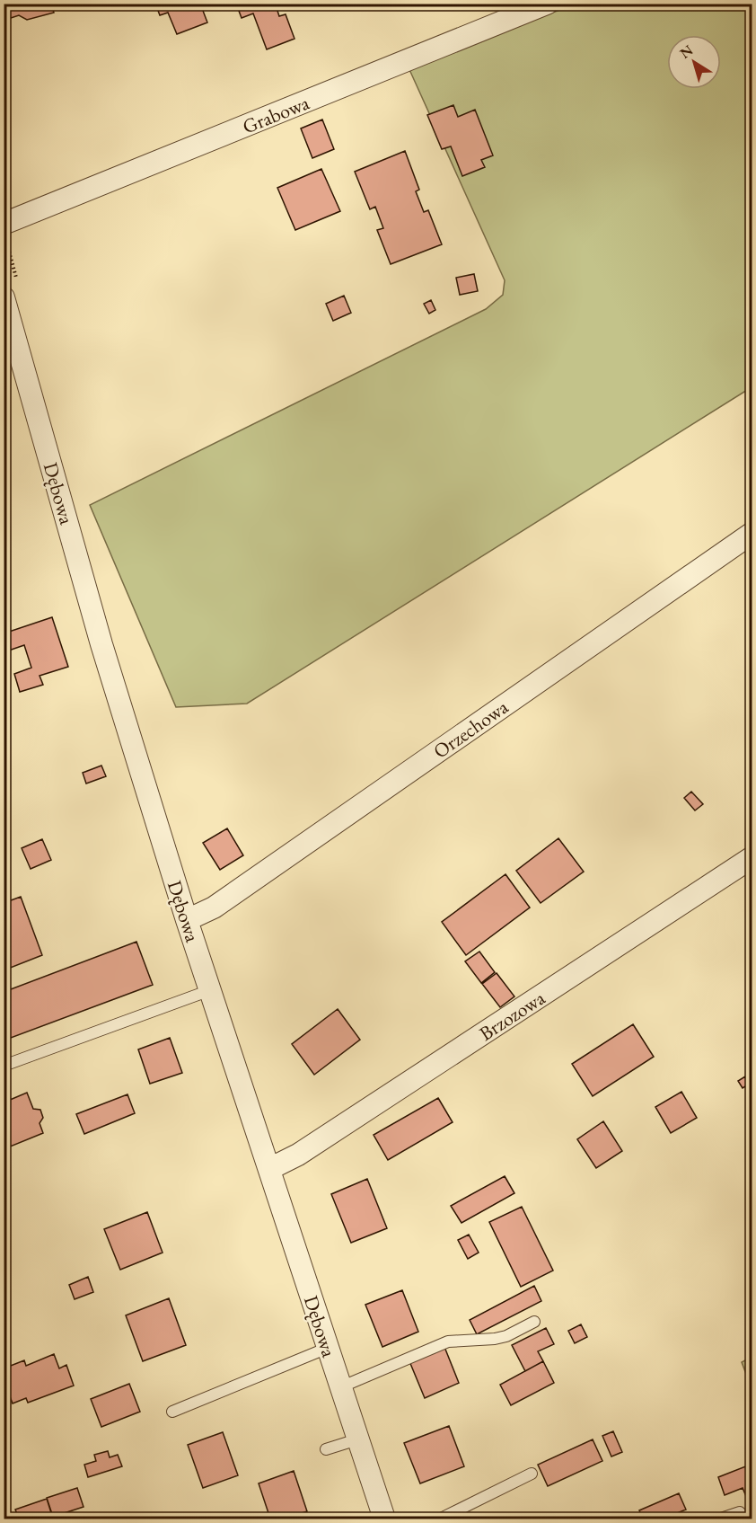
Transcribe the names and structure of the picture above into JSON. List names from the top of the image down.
{
  "streets": {
    "street": [
      "Grabowa",
      "Dębowa",
      "Orzechowa",
      "Brzozowa"
    ]
  },
  "crossings": [
    ["Dębowa", "Orzechowa"],
    ["Dębowa", "Brzozowa"]
  ],
  "north": "top left"
}
